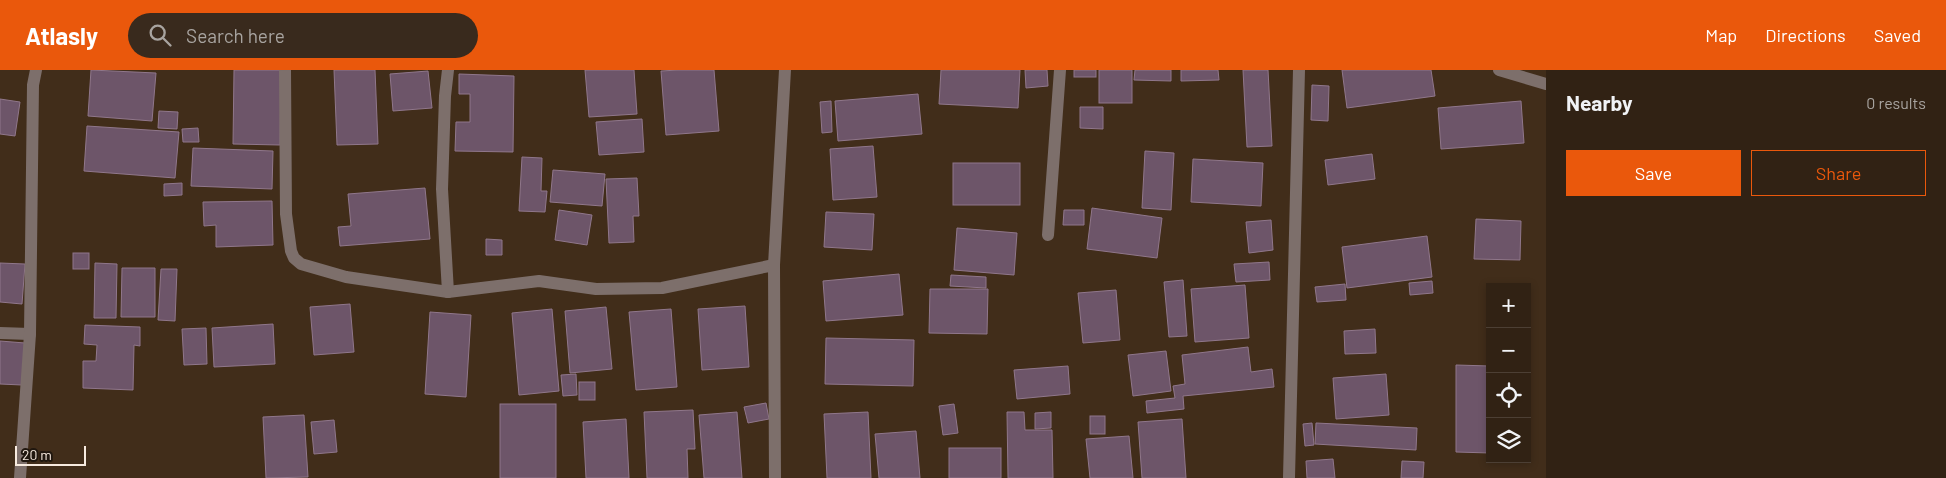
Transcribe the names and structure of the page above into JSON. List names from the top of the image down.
{
  "scale_bar": "20 m",
  "page": {
    "header": "Atlasly",
    "search": "Search here",
    "nav": ["Map", "Directions", "Saved"],
    "heading": ["Nearby", "0 results"],
    "buttons": ["Save", "Share"],
    "map_buttons": ["+", "−"],
    "scale": "20 m"
  }
}
